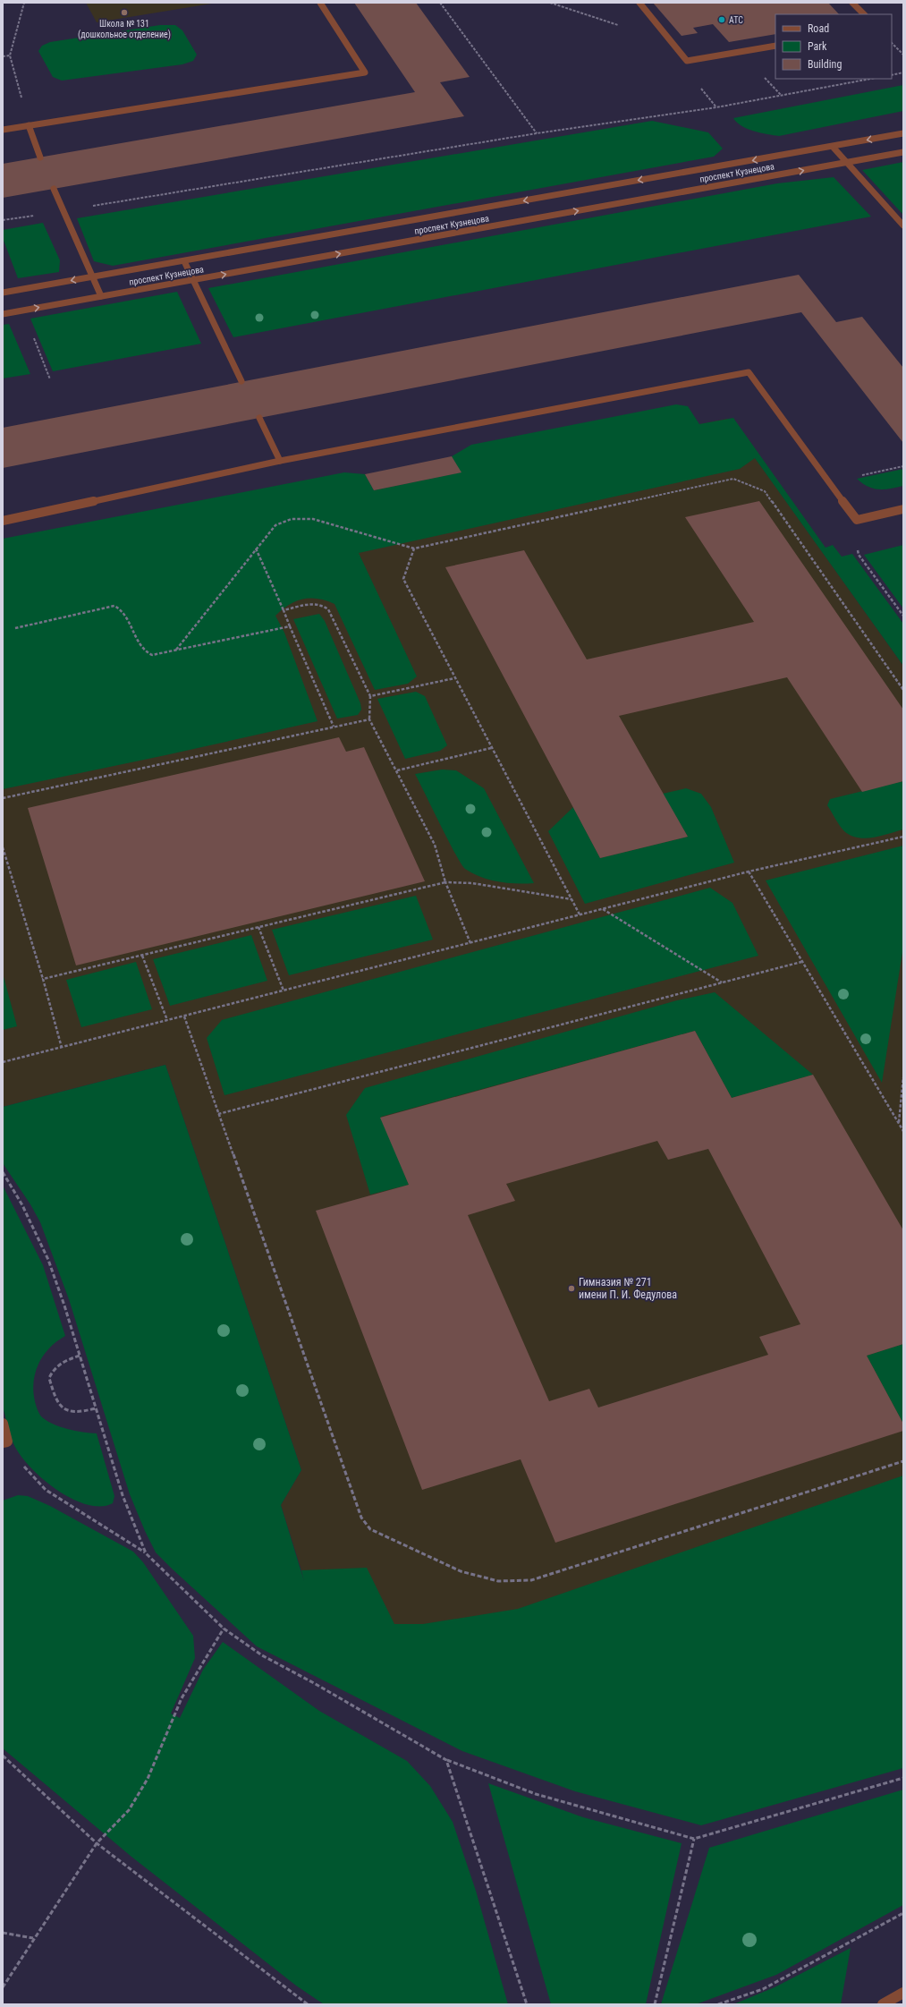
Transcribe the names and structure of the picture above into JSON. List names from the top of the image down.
{
  "streets": {
    "street": ["проспект Кузнецова"]
  },
  "places": ["Школа № 131 (дошкольное отделение)", "АТС", "Гимназия № 271 имени П. И. Федулова"],
  "legend": ["Road", "Park", "Building"]
}
